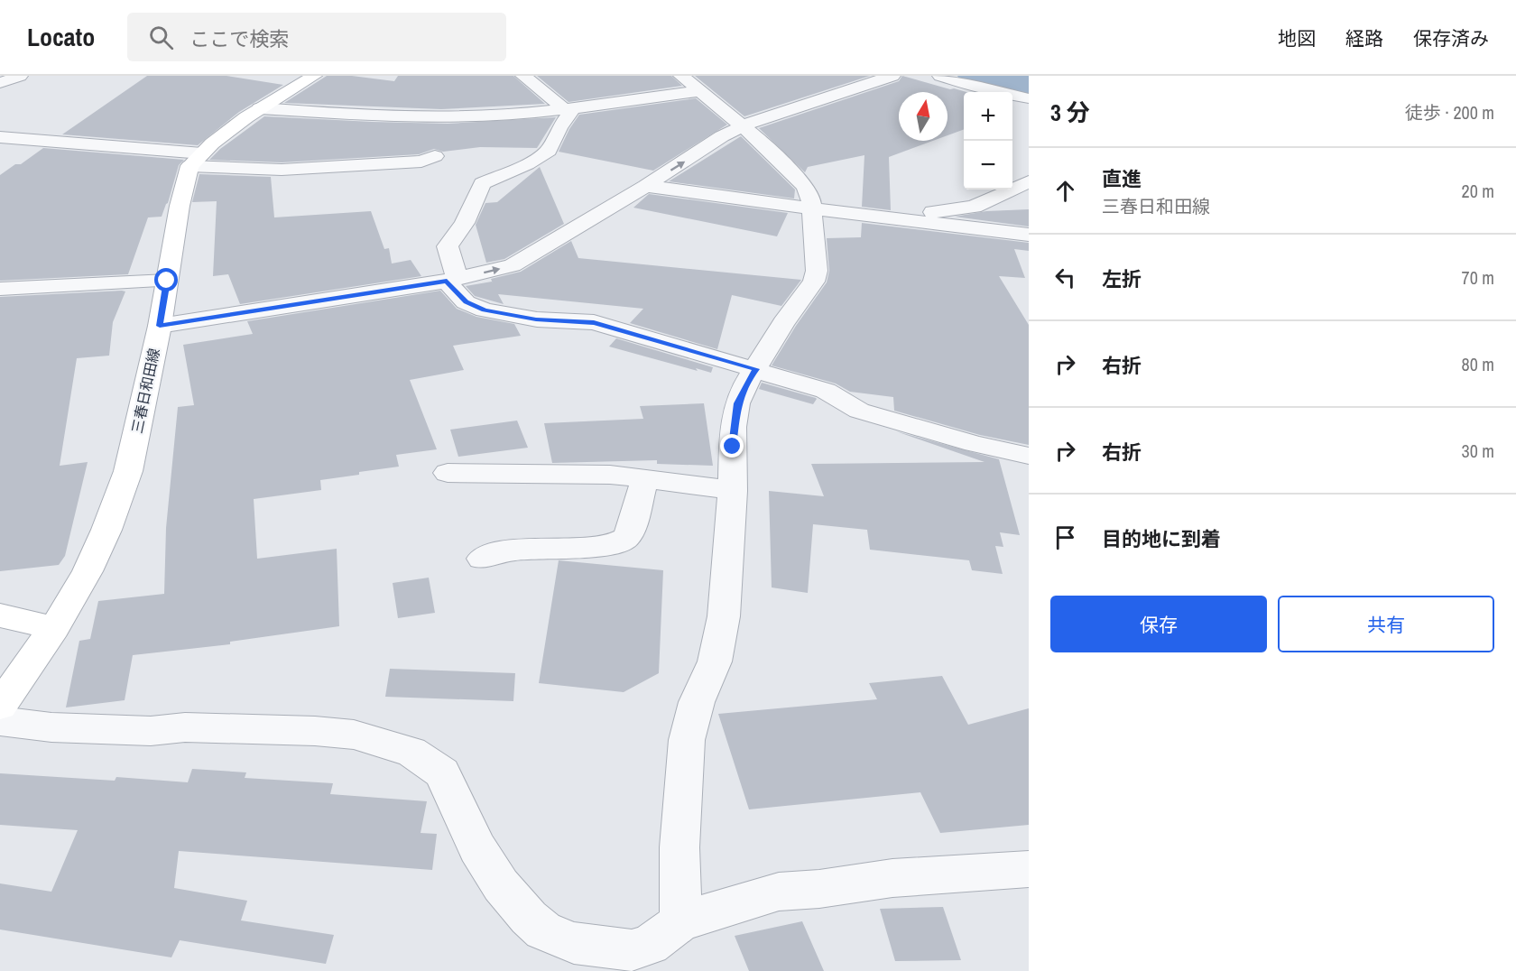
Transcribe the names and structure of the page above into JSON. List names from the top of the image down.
{
  "streets": {
    "main road": ["三春日和田線"]
  },
  "north": "top",
  "page": {
    "header": "Locato",
    "search": "ここで検索",
    "nav": ["地図", "経路", "保存済み"],
    "heading": ["3 分", "徒歩 · 200 m"],
    "map_buttons": ["+", "−"],
    "list": [
      ["直進", "三春日和田線", "20 m"],
      ["左折", "70 m"],
      ["右折", "80 m"],
      ["右折", "30 m"],
      "目的地に到着"
    ],
    "buttons": ["保存", "共有"]
  }
}
